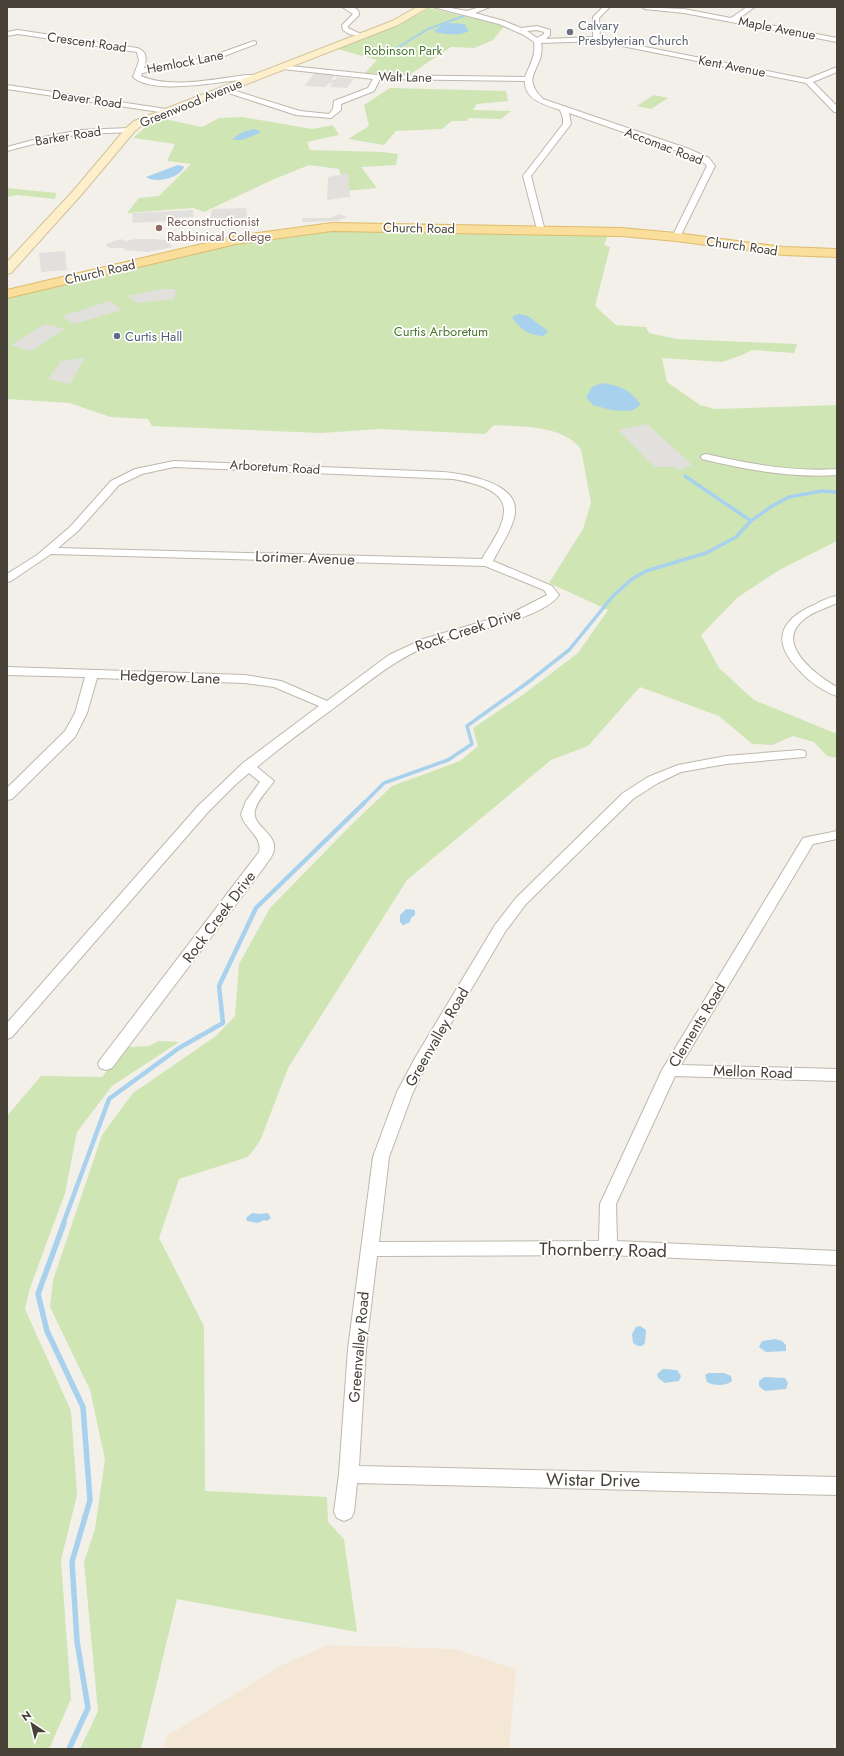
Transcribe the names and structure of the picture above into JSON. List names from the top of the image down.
{
  "streets": {
    "main road": ["Greenwood Avenue", "Church Road"],
    "street": [
      "Maple Avenue",
      "Crescent Road",
      "Hemlock Lane",
      "Kent Avenue",
      "Walt Lane",
      "Deaver Road",
      "Barker Road",
      "Accomac Road",
      "Arboretum Road",
      "Lorimer Avenue",
      "Rock Creek Drive",
      "Hedgerow Lane",
      "Clements Road",
      "Greenvalley Road",
      "Mellon Road",
      "Thornberry Road",
      "Wistar Drive"
    ]
  },
  "crossings": [
    ["Crescent Road", "Hemlock Lane"],
    ["Crescent Road", "Greenwood Avenue"],
    ["Walt Lane", "Greenwood Avenue"],
    ["Deaver Road", "Greenwood Avenue"],
    ["Greenwood Avenue", "Barker Road"],
    ["Accomac Road", "Church Road"],
    ["Arboretum Road", "Lorimer Avenue"],
    ["Lorimer Avenue", "Rock Creek Drive"],
    ["Rock Creek Drive", "Hedgerow Lane"],
    ["Clements Road", "Mellon Road"],
    ["Clements Road", "Thornberry Road"],
    ["Greenvalley Road", "Thornberry Road"],
    ["Greenvalley Road", "Wistar Drive"]
  ],
  "parks": ["Robinson Park", "Curtis Arboretum"],
  "places": ["Calvary Presbyterian Church", "Reconstructionist Rabbinical College", "Curtis Hall"],
  "north": "top left"
}
